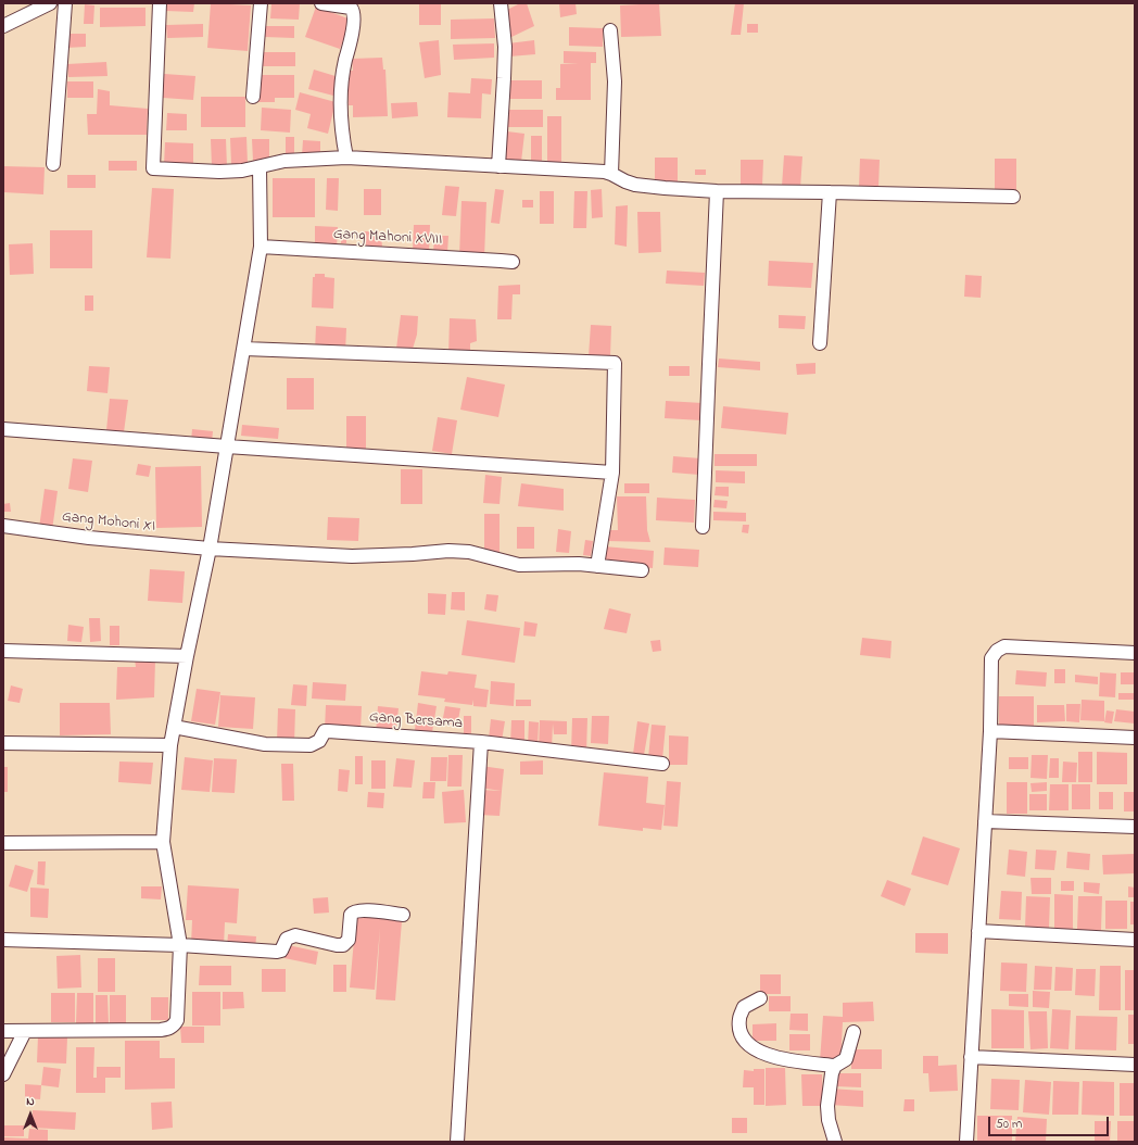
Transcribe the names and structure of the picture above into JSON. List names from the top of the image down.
{
  "streets": {
    "street": ["Gang Mahoni XVIII", "Gang Mohoni XI", "Gang Bersama"]
  },
  "scale_bar": "50 m",
  "north": "top"
}
